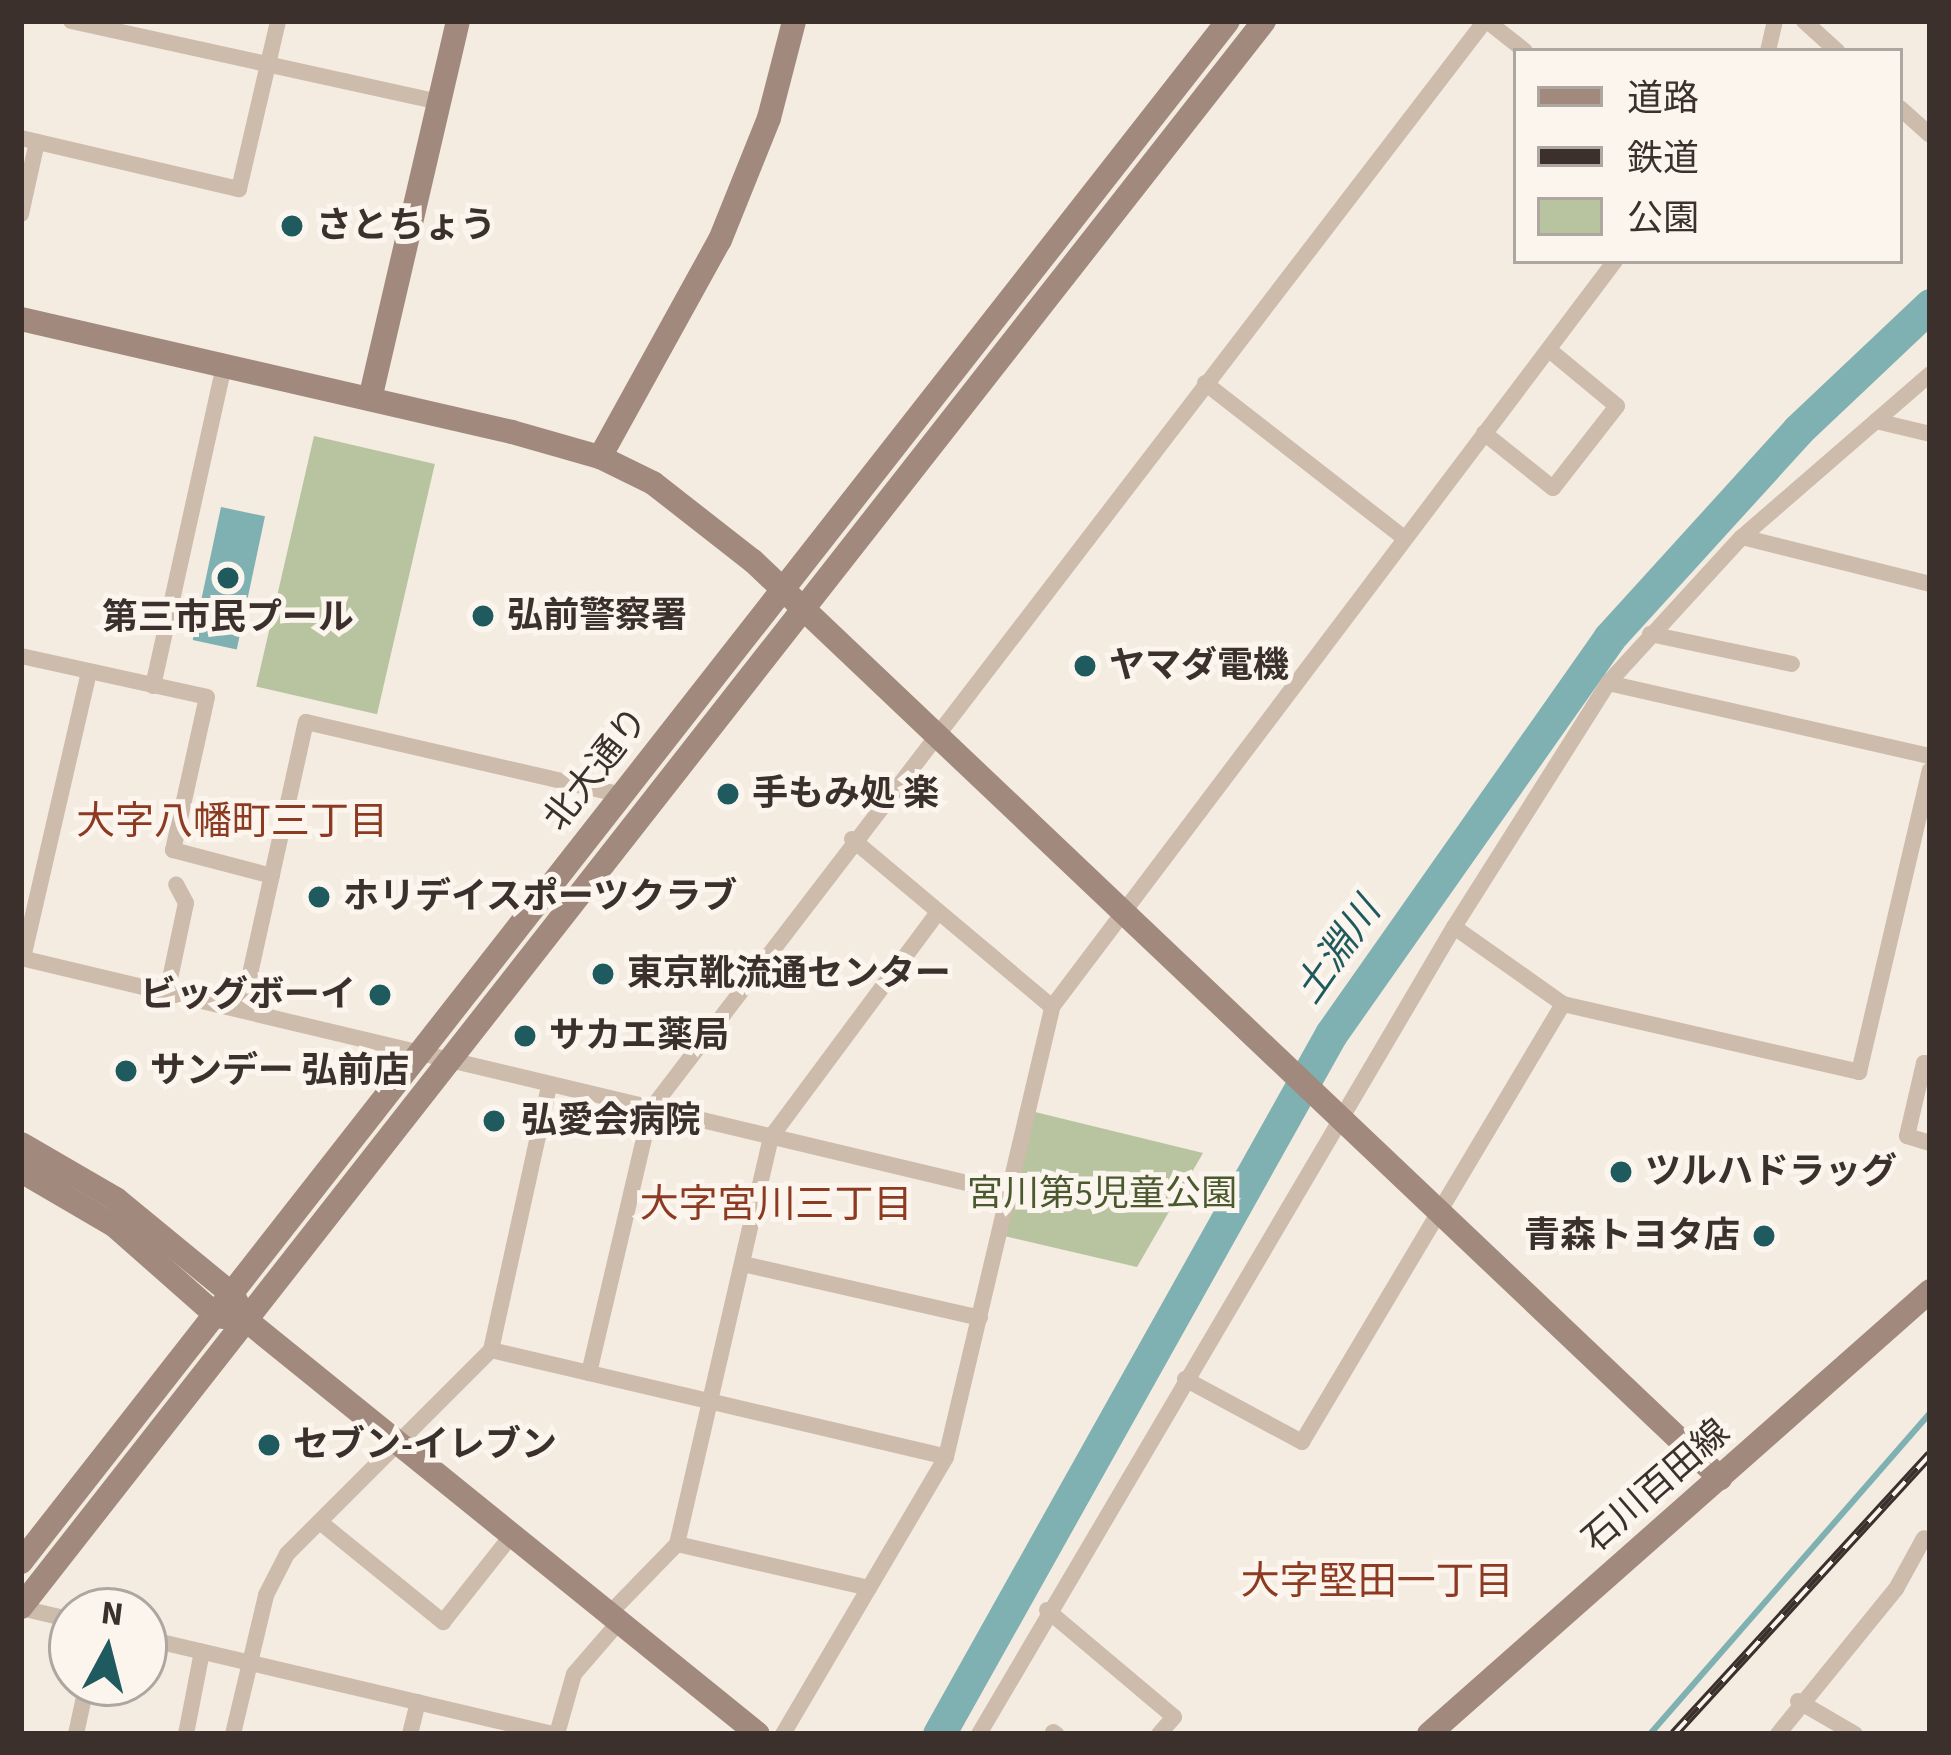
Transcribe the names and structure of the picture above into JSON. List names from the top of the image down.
{
  "streets": {
    "street": ["北大通り", "石川百田線"]
  },
  "districts": ["大字八幡町三丁目", "大字宮川三丁目", "大字堅田一丁目"],
  "water": ["土淵川"],
  "parks": ["宮川第5児童公園"],
  "places": [
    "さとちょう",
    "第三市民プール",
    "弘前警察署",
    "ヤマダ電機",
    "手もみ処 楽",
    "ホリデイスポーツクラブ",
    "東京靴流通センター",
    "ビッグボーイ",
    "サカエ薬局",
    "サンデー 弘前店",
    "弘愛会病院",
    "ツルハドラッグ",
    "青森トヨタ店",
    "セブン-イレブン"
  ],
  "legend": ["道路", "鉄道", "公園"],
  "north": "top"
}
